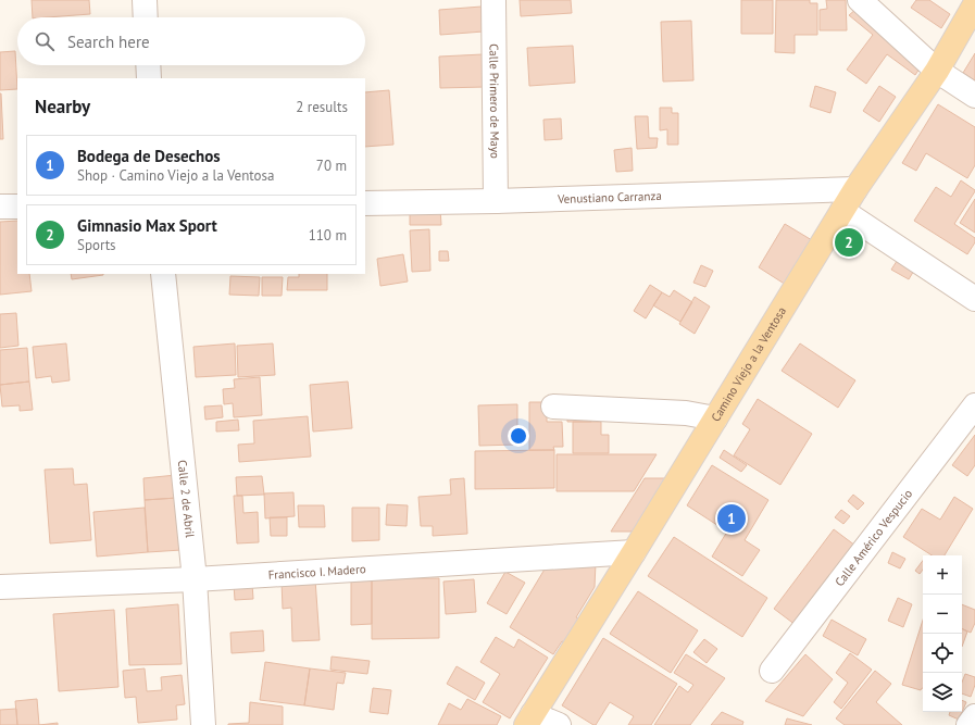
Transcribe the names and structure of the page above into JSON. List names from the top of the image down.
{
  "streets": {
    "main road": ["Camino Viejo a la Ventosa"],
    "street": [
      "Calle Primero de Mayo",
      "Venustiano Carranza",
      "Calle 2 de Abril",
      "Calle Américo Vespucio",
      "Francisco I. Madero"
    ]
  },
  "crossings": [
    ["Calle Primero de Mayo", "Venustiano Carranza"],
    ["Venustiano Carranza", "Camino Viejo a la Ventosa"],
    ["Camino Viejo a la Ventosa", "Francisco I. Madero"],
    ["Calle 2 de Abril", "Francisco I. Madero"]
  ],
  "page": {
    "search": "Search here",
    "heading": ["Nearby", "2 results"],
    "list": [
      {
        "mark": "1",
        "name": "Bodega de Desechos",
        "note": "Shop · Camino Viejo a la Ventosa",
        "value": "70 m"
      },
      {
        "mark": "2",
        "name": "Gimnasio Max Sport",
        "note": "Sports",
        "value": "110 m"
      }
    ],
    "pins": ["2", "1"],
    "map_buttons": ["+", "−"]
  }
}
